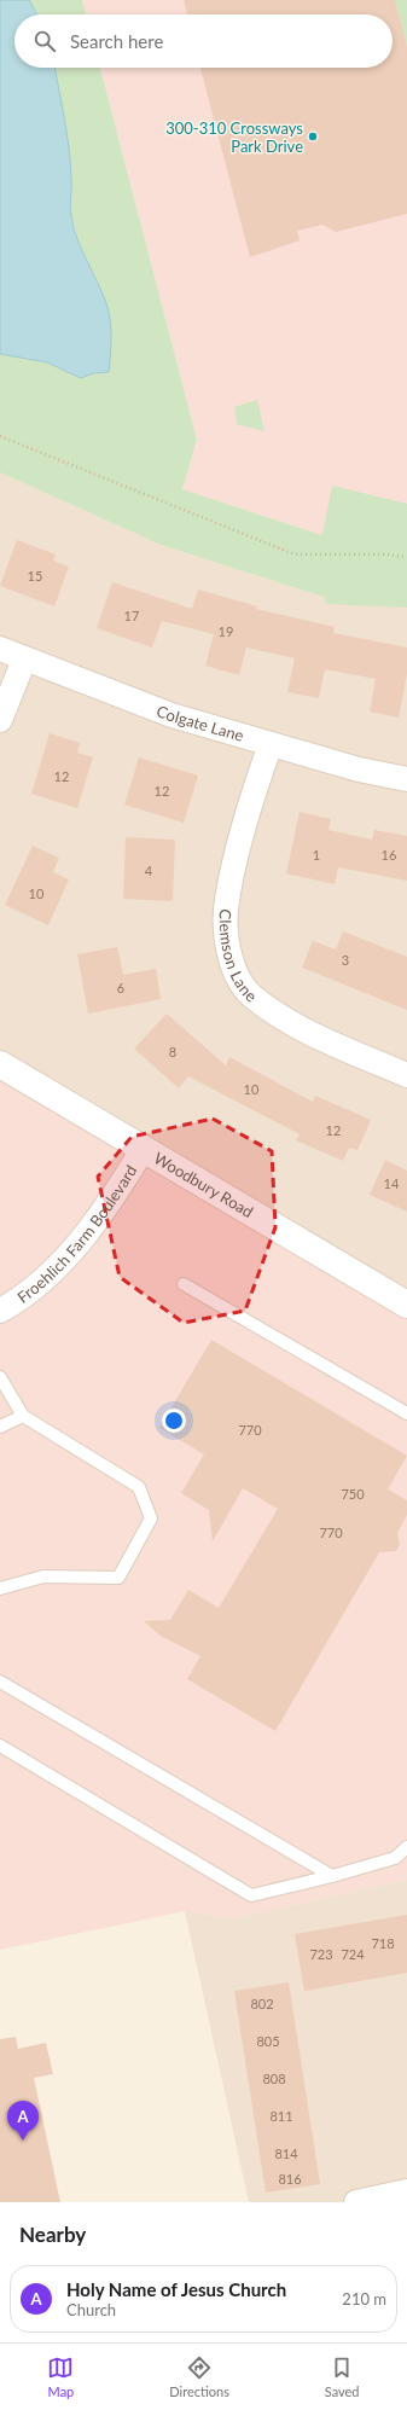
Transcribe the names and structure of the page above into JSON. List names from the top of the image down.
{
  "streets": {
    "main road": ["Woodbury Road"],
    "street": ["Colgate Lane", "Clemson Lane", "Froehlich Farm Boulevard"]
  },
  "crossings": [
    ["Colgate Lane", "Clemson Lane"],
    ["Woodbury Road", "Froehlich Farm Boulevard"]
  ],
  "places": ["300-310 Crossways Park Drive"],
  "house_numbers": [
    "15",
    "17",
    "19",
    "12",
    "12",
    "1",
    "16",
    "4",
    "10",
    "3",
    "6",
    "8",
    "10",
    "12",
    "14",
    "770",
    "750",
    "770",
    "718",
    "723",
    "724",
    "802",
    "805",
    "808",
    "811",
    "814",
    "816"
  ],
  "page": {
    "search": "Search here",
    "pins": "A",
    "heading": "Nearby",
    "list": [
      {
        "mark": "A",
        "name": "Holy Name of Jesus Church",
        "note": "Church",
        "value": "210 m"
      }
    ],
    "nav": ["Map", "Directions", "Saved"]
  }
}
